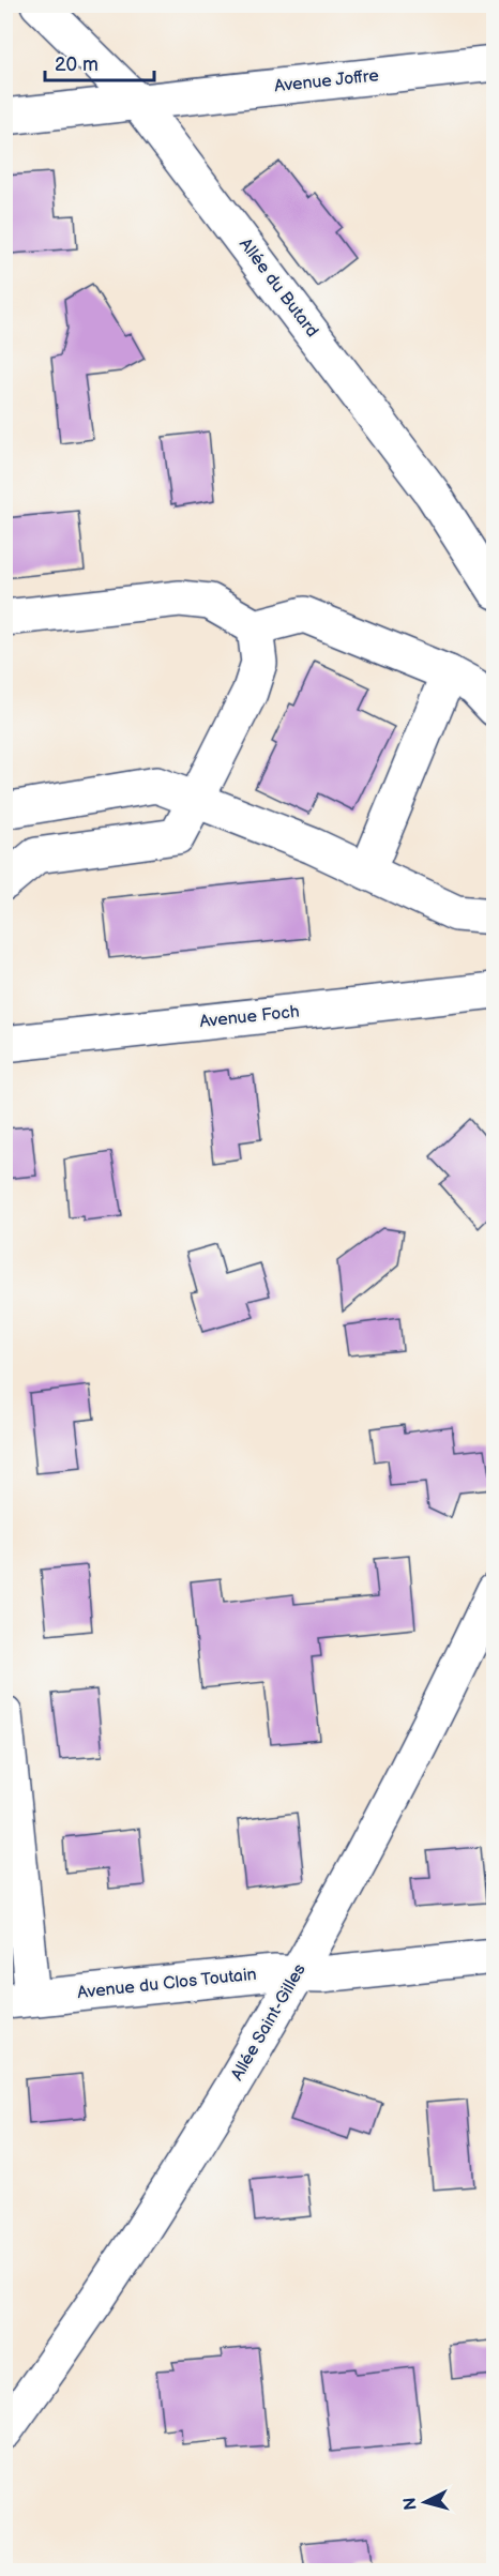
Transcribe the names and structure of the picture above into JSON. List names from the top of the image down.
{
  "streets": {
    "street": [
      "Avenue Joffre",
      "Allée du Butard",
      "Avenue Foch",
      "Avenue du Clos Toutain",
      "Allée Saint-Gilles"
    ]
  },
  "crossings": [
    ["Avenue Joffre", "Allée du Butard"],
    ["Avenue du Clos Toutain", "Allée Saint-Gilles"]
  ],
  "scale_bar": "20 m",
  "north": "left"
}
